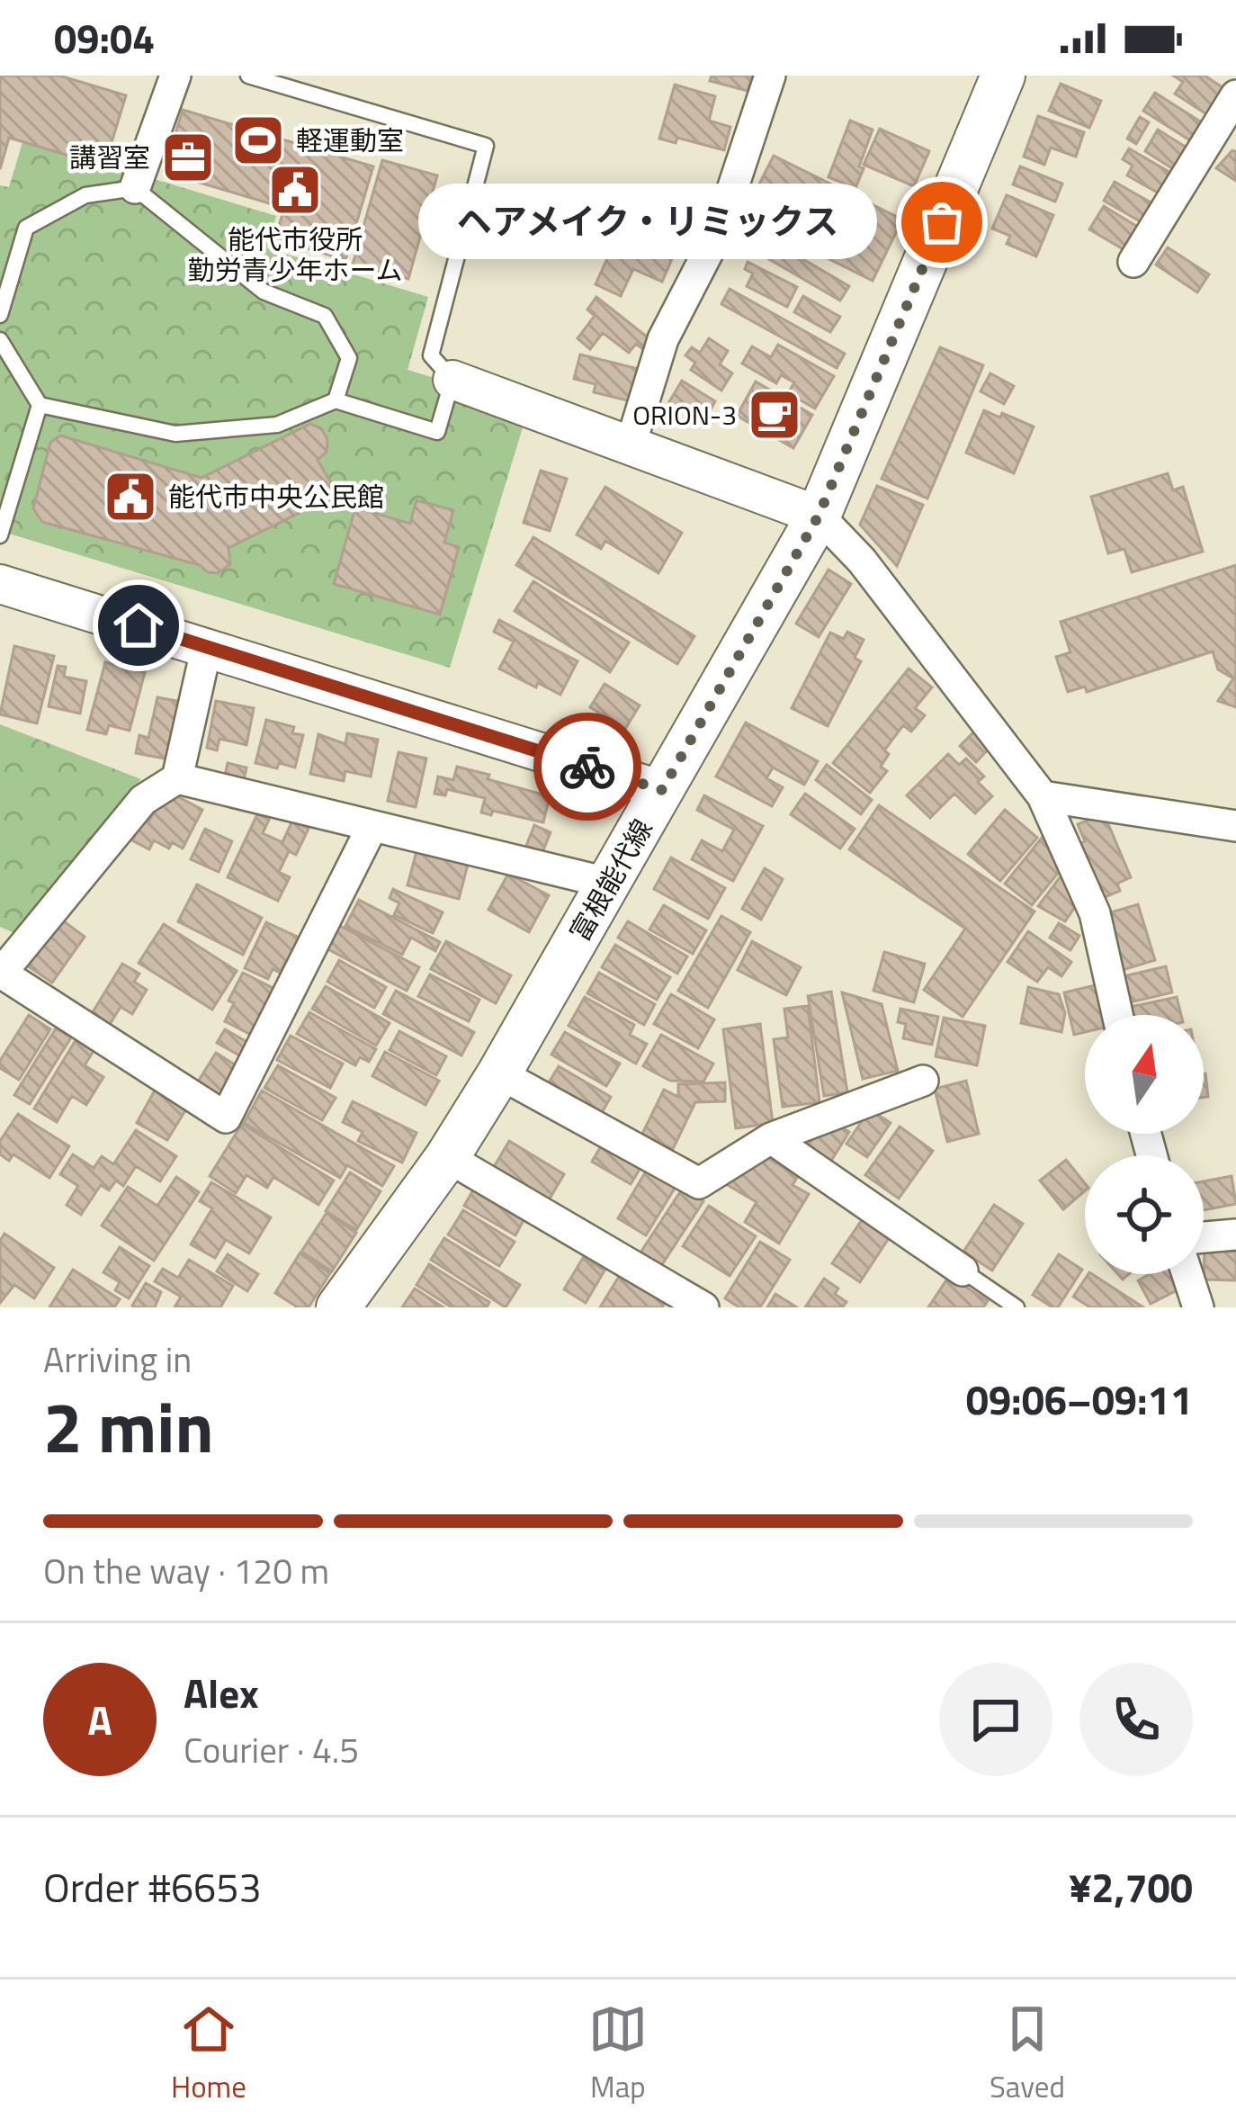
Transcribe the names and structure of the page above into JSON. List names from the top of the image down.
{
  "streets": {
    "main road": ["富根能代線"]
  },
  "places": {
    "sports": ["軽運動室"],
    "office": ["講習室"],
    "public building": ["能代市役所 勤労青少年ホーム", "能代市中央公民館"],
    "other": ["ヘアメイク・リミックス"],
    "cafe": ["ORION-3"]
  },
  "north": "top",
  "page": {
    "status": "09:04",
    "bubble": "ヘアメイク・リミックス",
    "heading": ["2 min", "Arriving in", "09:06–09:11"],
    "panel": [
      "Alex",
      "Courier · 4.5",
      "Order #6653",
      "¥2,700"
    ],
    "bar": "On the way · 120 m",
    "round": "A",
    "tabs": ["Home", "Map", "Saved"]
  }
}
